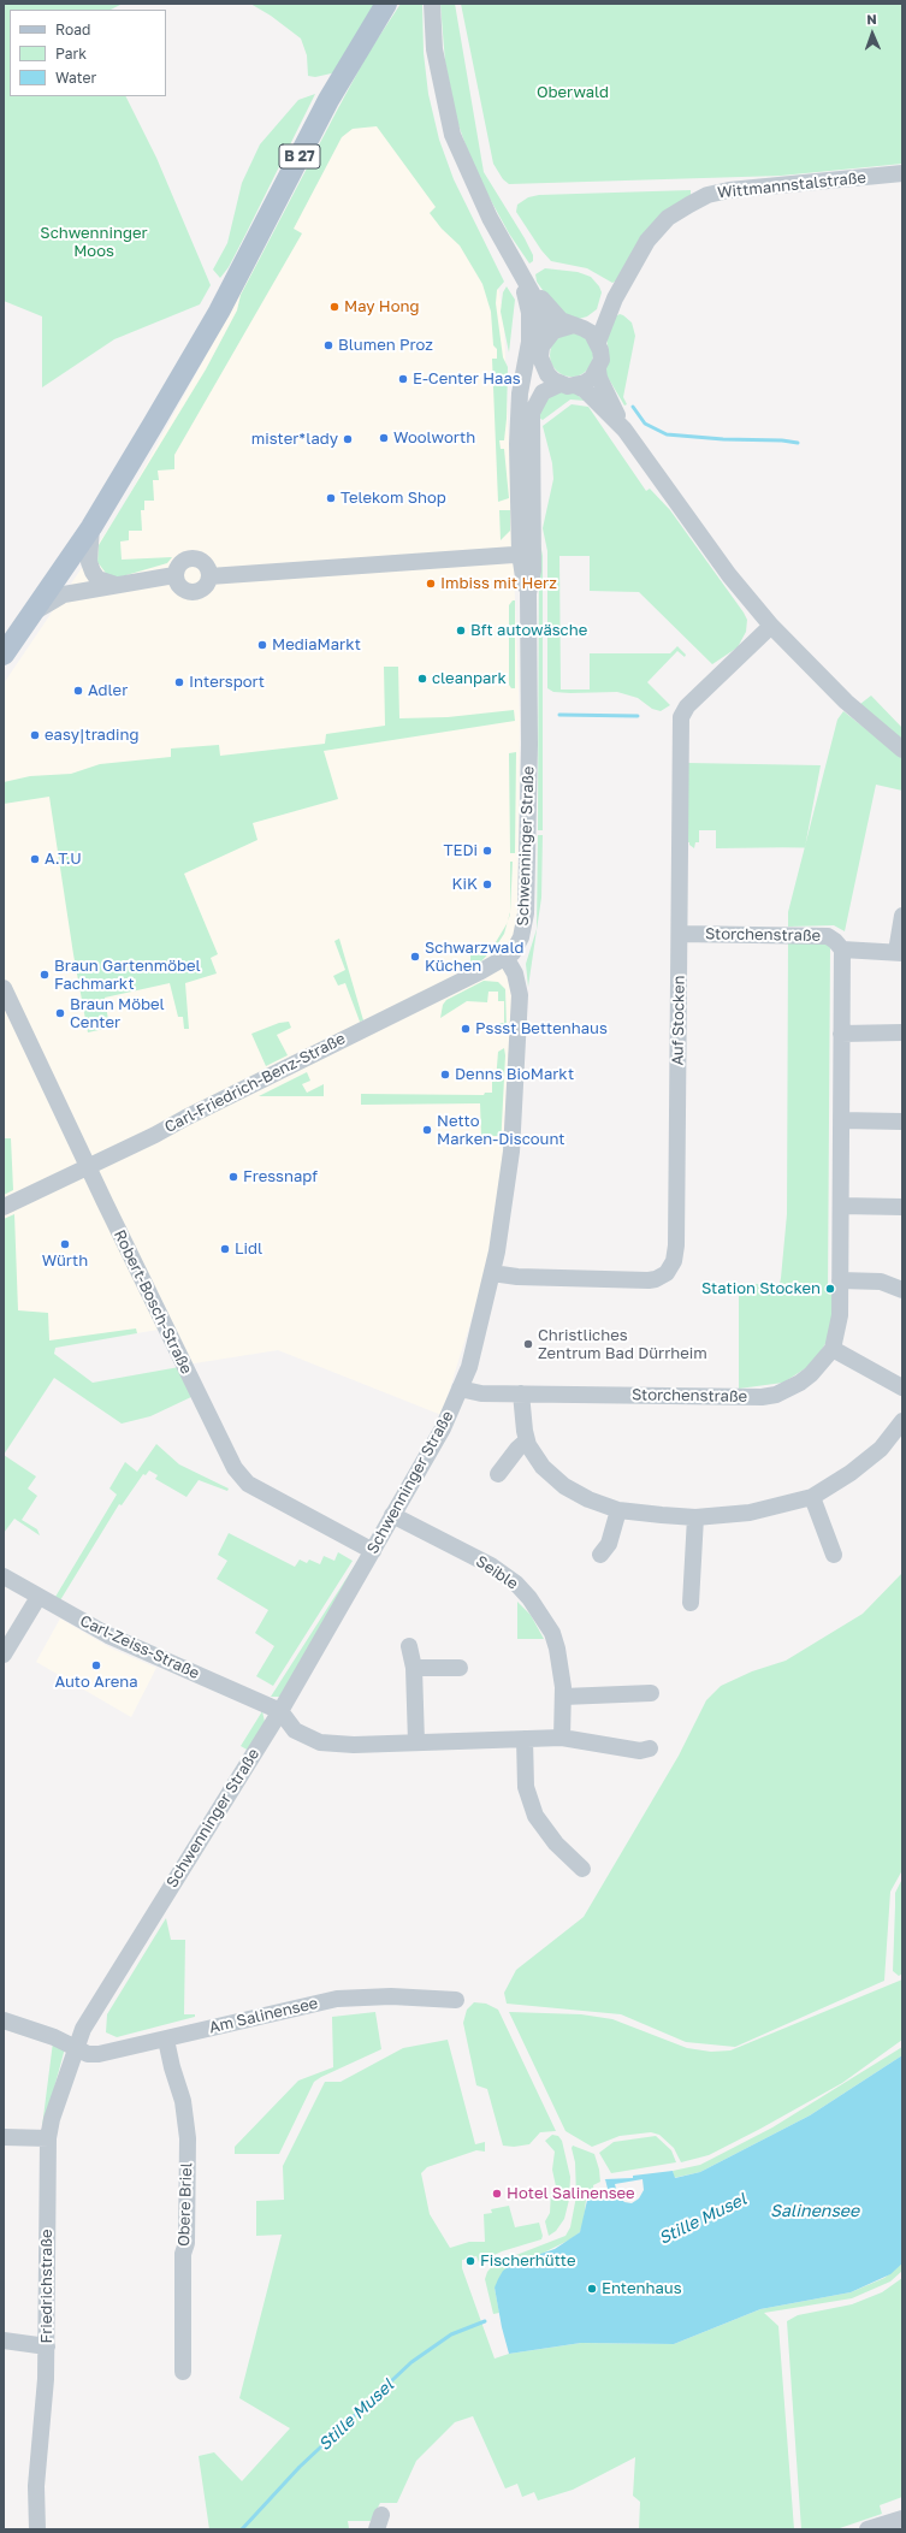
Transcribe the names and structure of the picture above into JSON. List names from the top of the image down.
{
  "streets": {
    "main road": ["B 27"],
    "street": [
      "Wittmannstalstraße",
      "Schwenninger Straße",
      "Storchenstraße",
      "Auf Stocken",
      "Carl-Friedrich-Benz-Straße",
      "Robert-Bosch-Straße",
      "Seible",
      "Carl-Zeiss-Straße",
      "Am Salinensee",
      "Obere Briel",
      "Friedrichstraße"
    ]
  },
  "crossings": [
    ["Wittmannstalstraße", "Schwenninger Straße"],
    ["Schwenninger Straße", "Storchenstraße"],
    ["Schwenninger Straße", "Auf Stocken"],
    ["Schwenninger Straße", "Carl-Friedrich-Benz-Straße"],
    ["Schwenninger Straße", "Robert-Bosch-Straße"],
    ["Schwenninger Straße", "Seible"],
    ["Schwenninger Straße", "Carl-Zeiss-Straße"],
    ["Schwenninger Straße", "Am Salinensee"],
    ["Schwenninger Straße", "Friedrichstraße"],
    ["Storchenstraße", "Auf Stocken"],
    ["Carl-Friedrich-Benz-Straße", "Robert-Bosch-Straße"],
    ["Am Salinensee", "Obere Briel"],
    ["Am Salinensee", "Friedrichstraße"]
  ],
  "water": ["Salinensee", "Stille Musel"],
  "parks": ["Oberwald", "Schwenninger Moos"],
  "places": [
    "May Hong",
    "Blumen Proz",
    "E-Center Haas",
    "Woolworth",
    "mister*lady",
    "Telekom Shop",
    "Imbiss mit Herz",
    "Bft autowäsche",
    "MediaMarkt",
    "cleanpark",
    "Intersport",
    "Adler",
    "easy|trading",
    "TEDi",
    "A.T.U",
    "KiK",
    "Schwarzwald Küchen",
    "Braun Gartenmöbel Fachmarkt",
    "Braun Möbel Center",
    "Pssst Bettenhaus",
    "Denns BioMarkt",
    "Netto Marken-Discount",
    "Fressnapf",
    "Würth",
    "Lidl",
    "Station Stocken",
    "Christliches Zentrum Bad Dürrheim",
    "Auto Arena",
    "Hotel Salinensee",
    "Fischerhütte",
    "Entenhaus"
  ],
  "legend": ["Road", "Park", "Water"],
  "north": "top"
}
